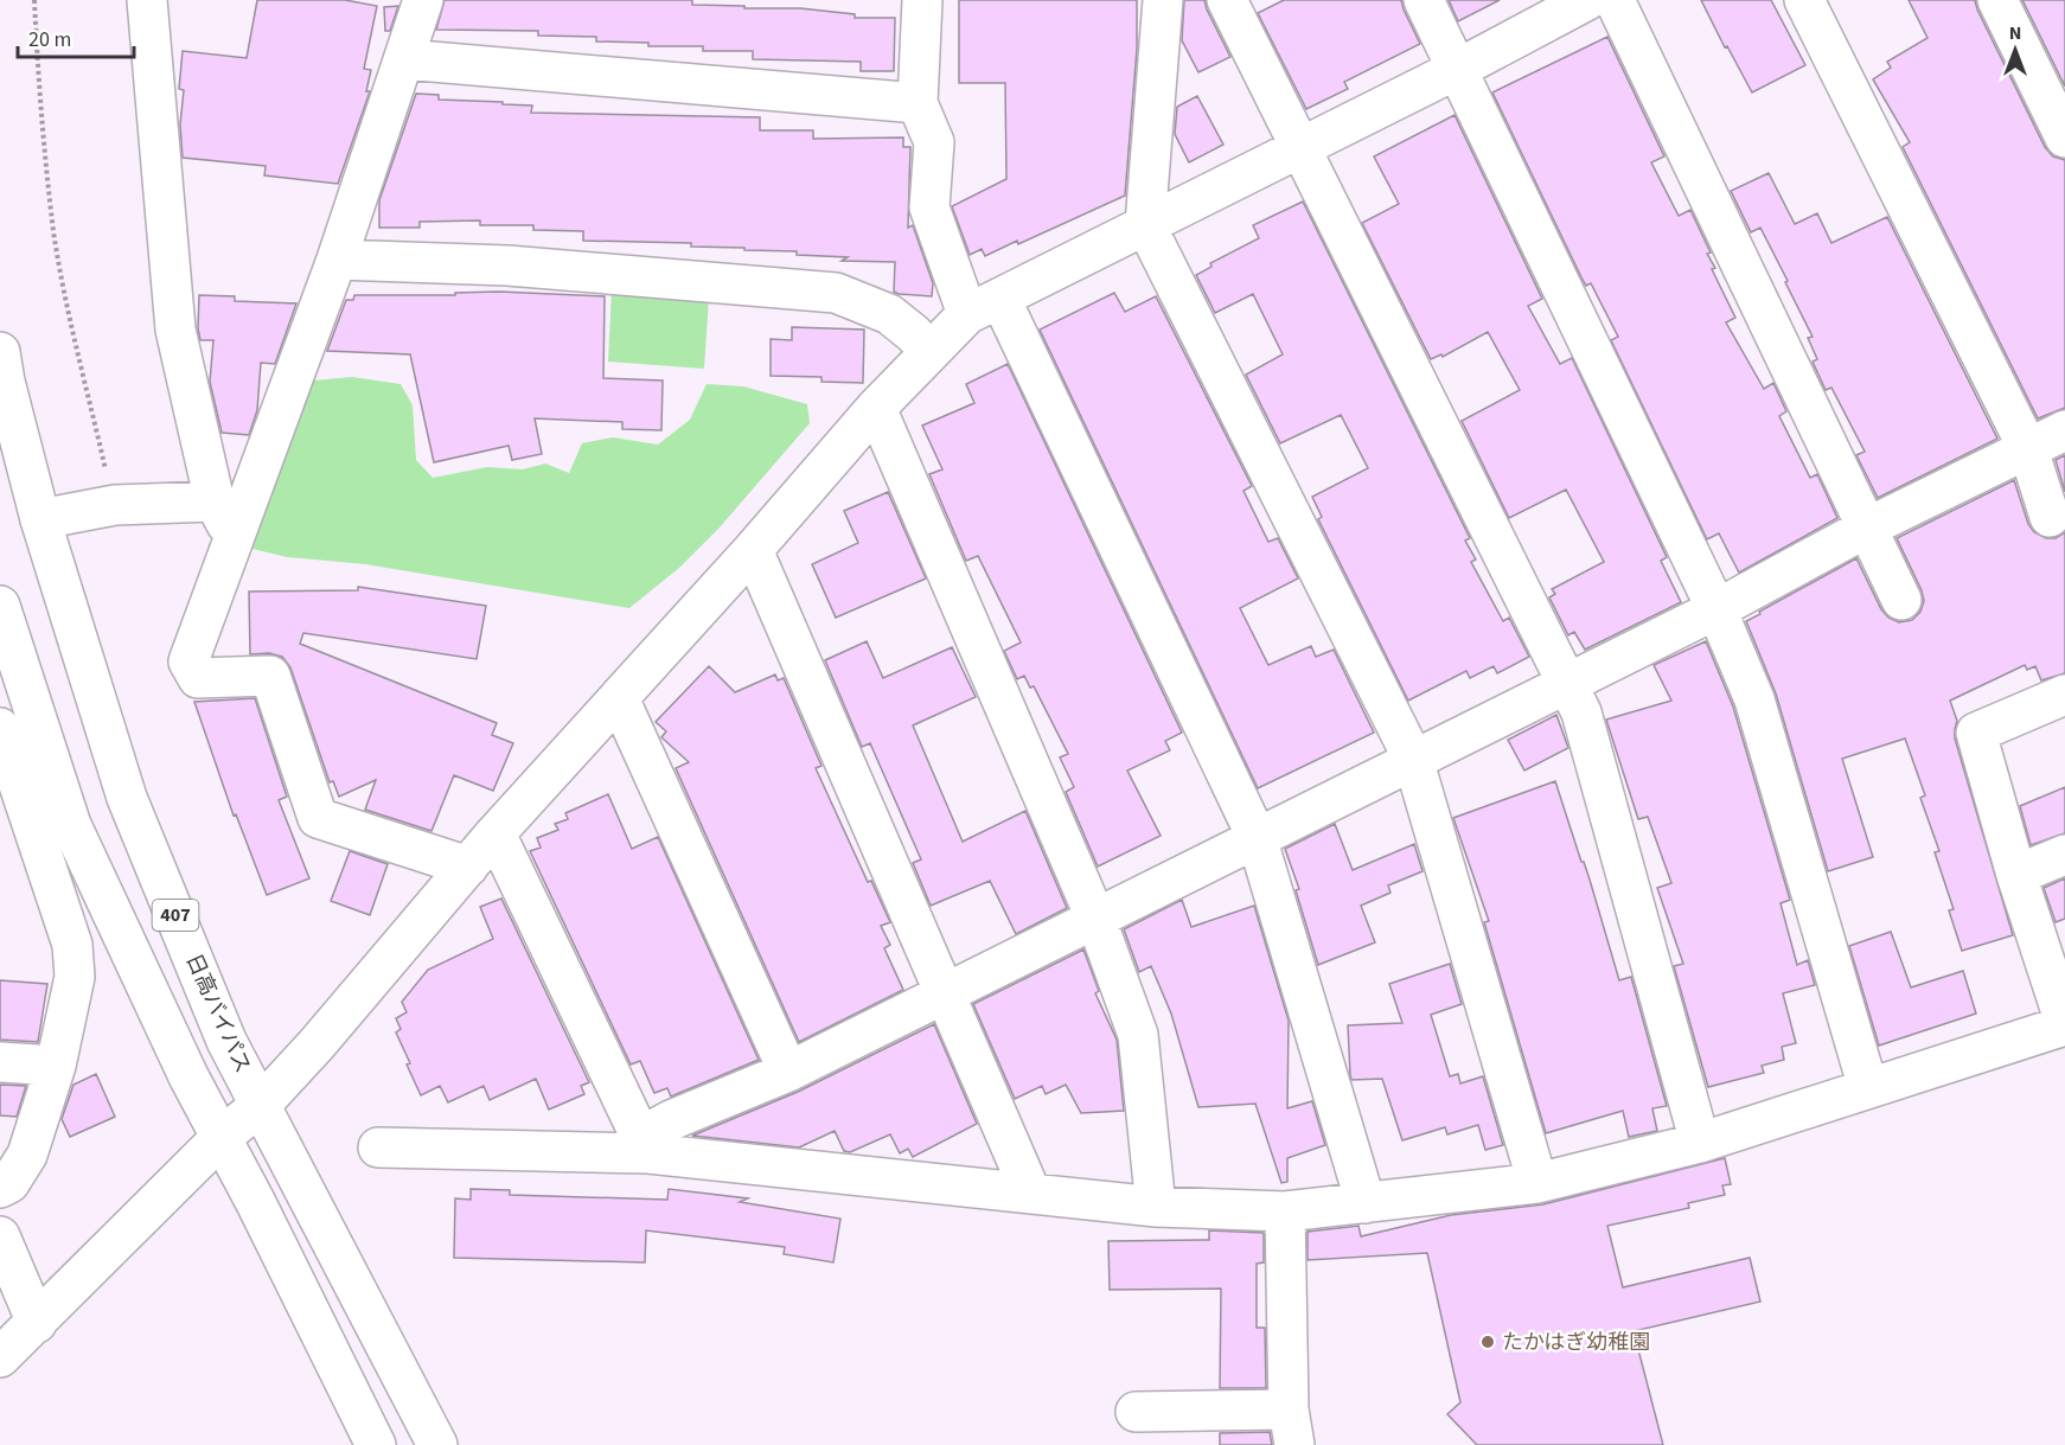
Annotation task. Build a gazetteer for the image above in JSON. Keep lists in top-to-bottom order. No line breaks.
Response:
{"streets":{"main road":["407","日高バイパス"]},"places":["たかはぎ幼稚園"],"scale_bar":"20 m","north":"top"}
